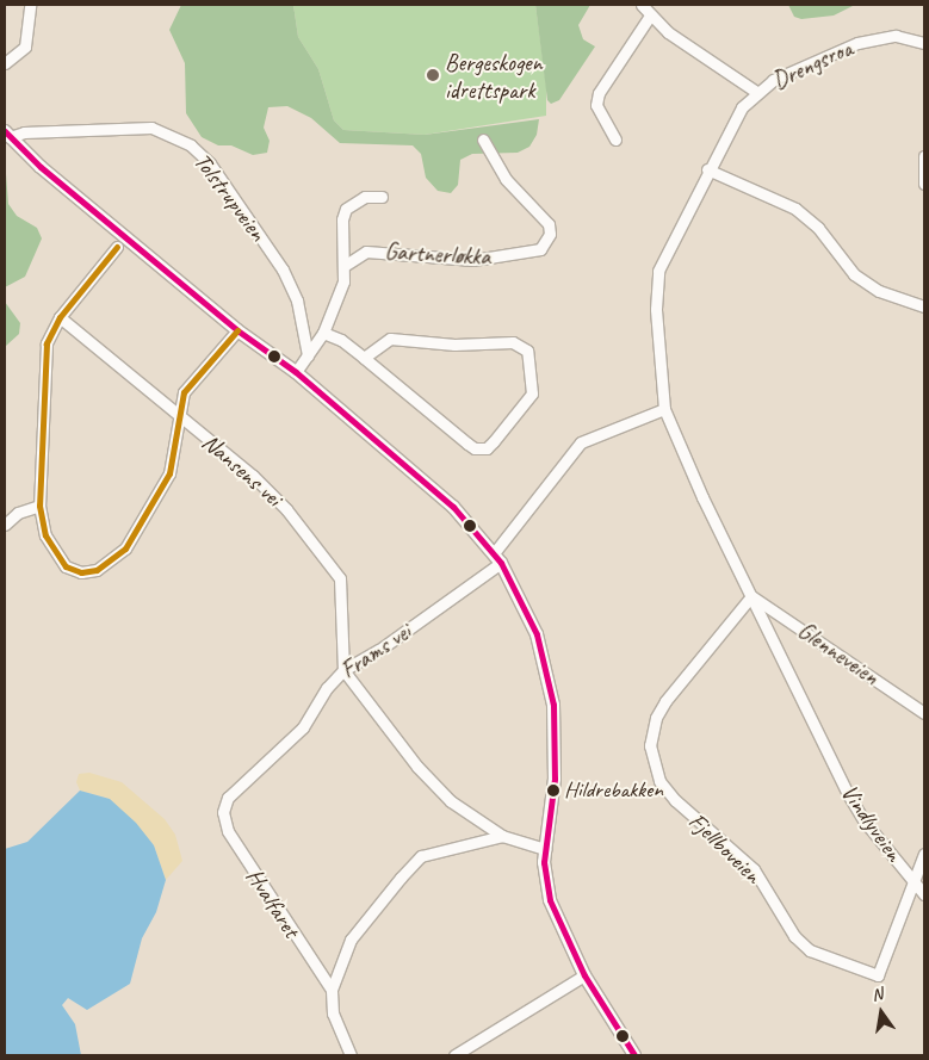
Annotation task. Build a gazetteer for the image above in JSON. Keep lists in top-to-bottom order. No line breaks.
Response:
{"streets":{"street":["Drengsroa","Tolstrupveien","Gartnerløkka","Nansens vei","Frams vei","Glenneveien","Vindlyveien","Fjellboveien","Hvalfaret"]},"crossings":[["Drengsroa","Vindlyveien"],["Nansens vei","Frams vei"],["Frams vei","Hvalfaret"],["Glenneveien","Vindlyveien"],["Glenneveien","Fjellboveien"],["Vindlyveien","Fjellboveien"]],"places":["Bergeskogen idrettspark","Hildrebakken"],"north":"top"}
